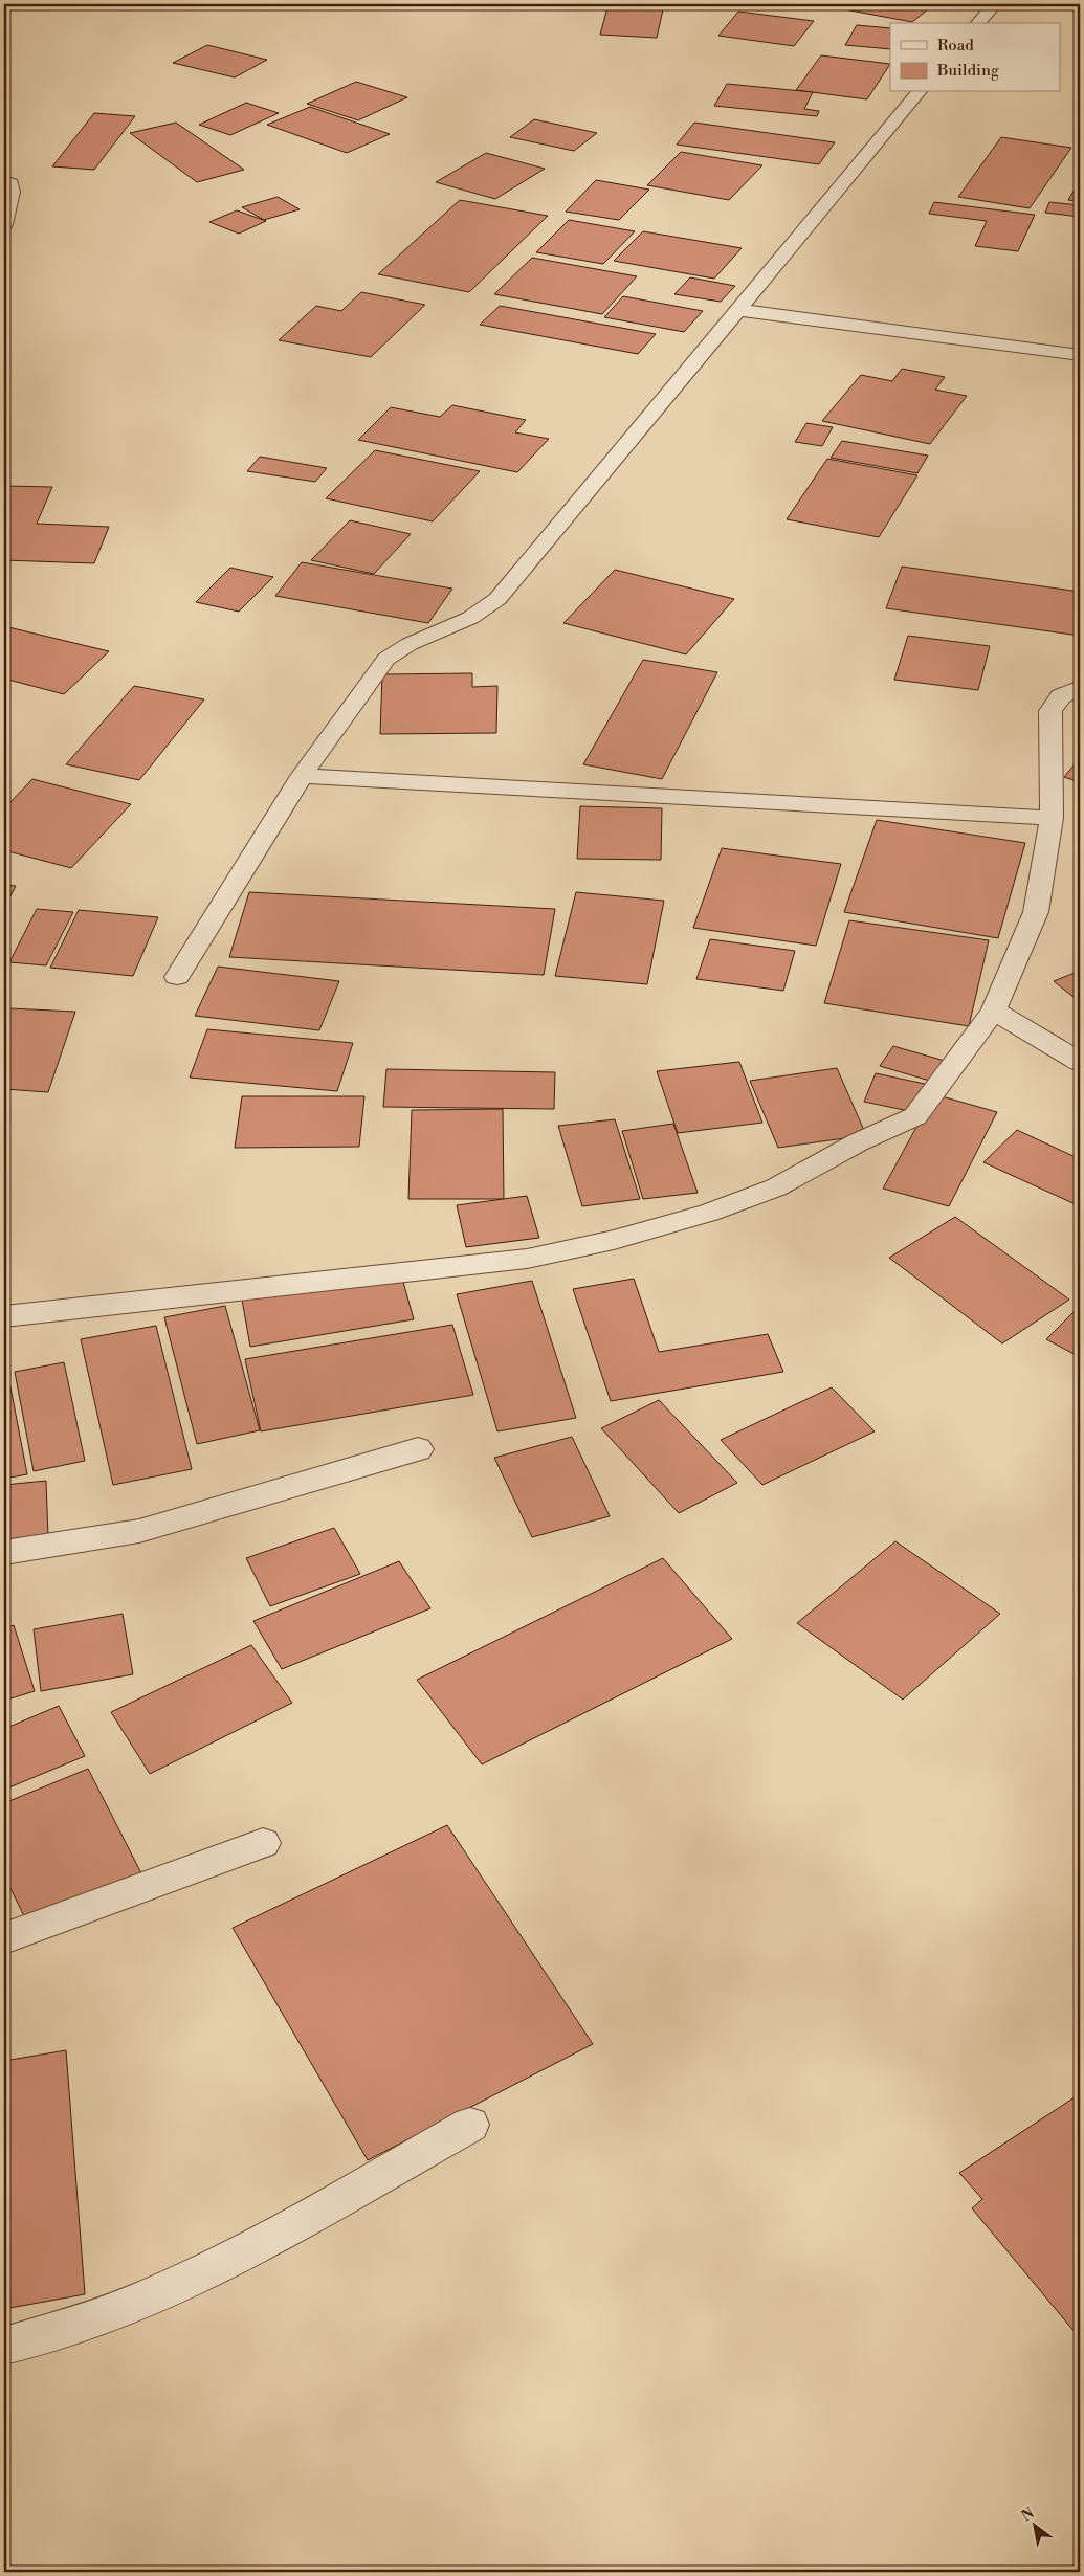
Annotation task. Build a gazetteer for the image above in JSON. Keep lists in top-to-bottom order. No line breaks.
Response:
{"legend":["Road","Building"],"north":"top left"}
